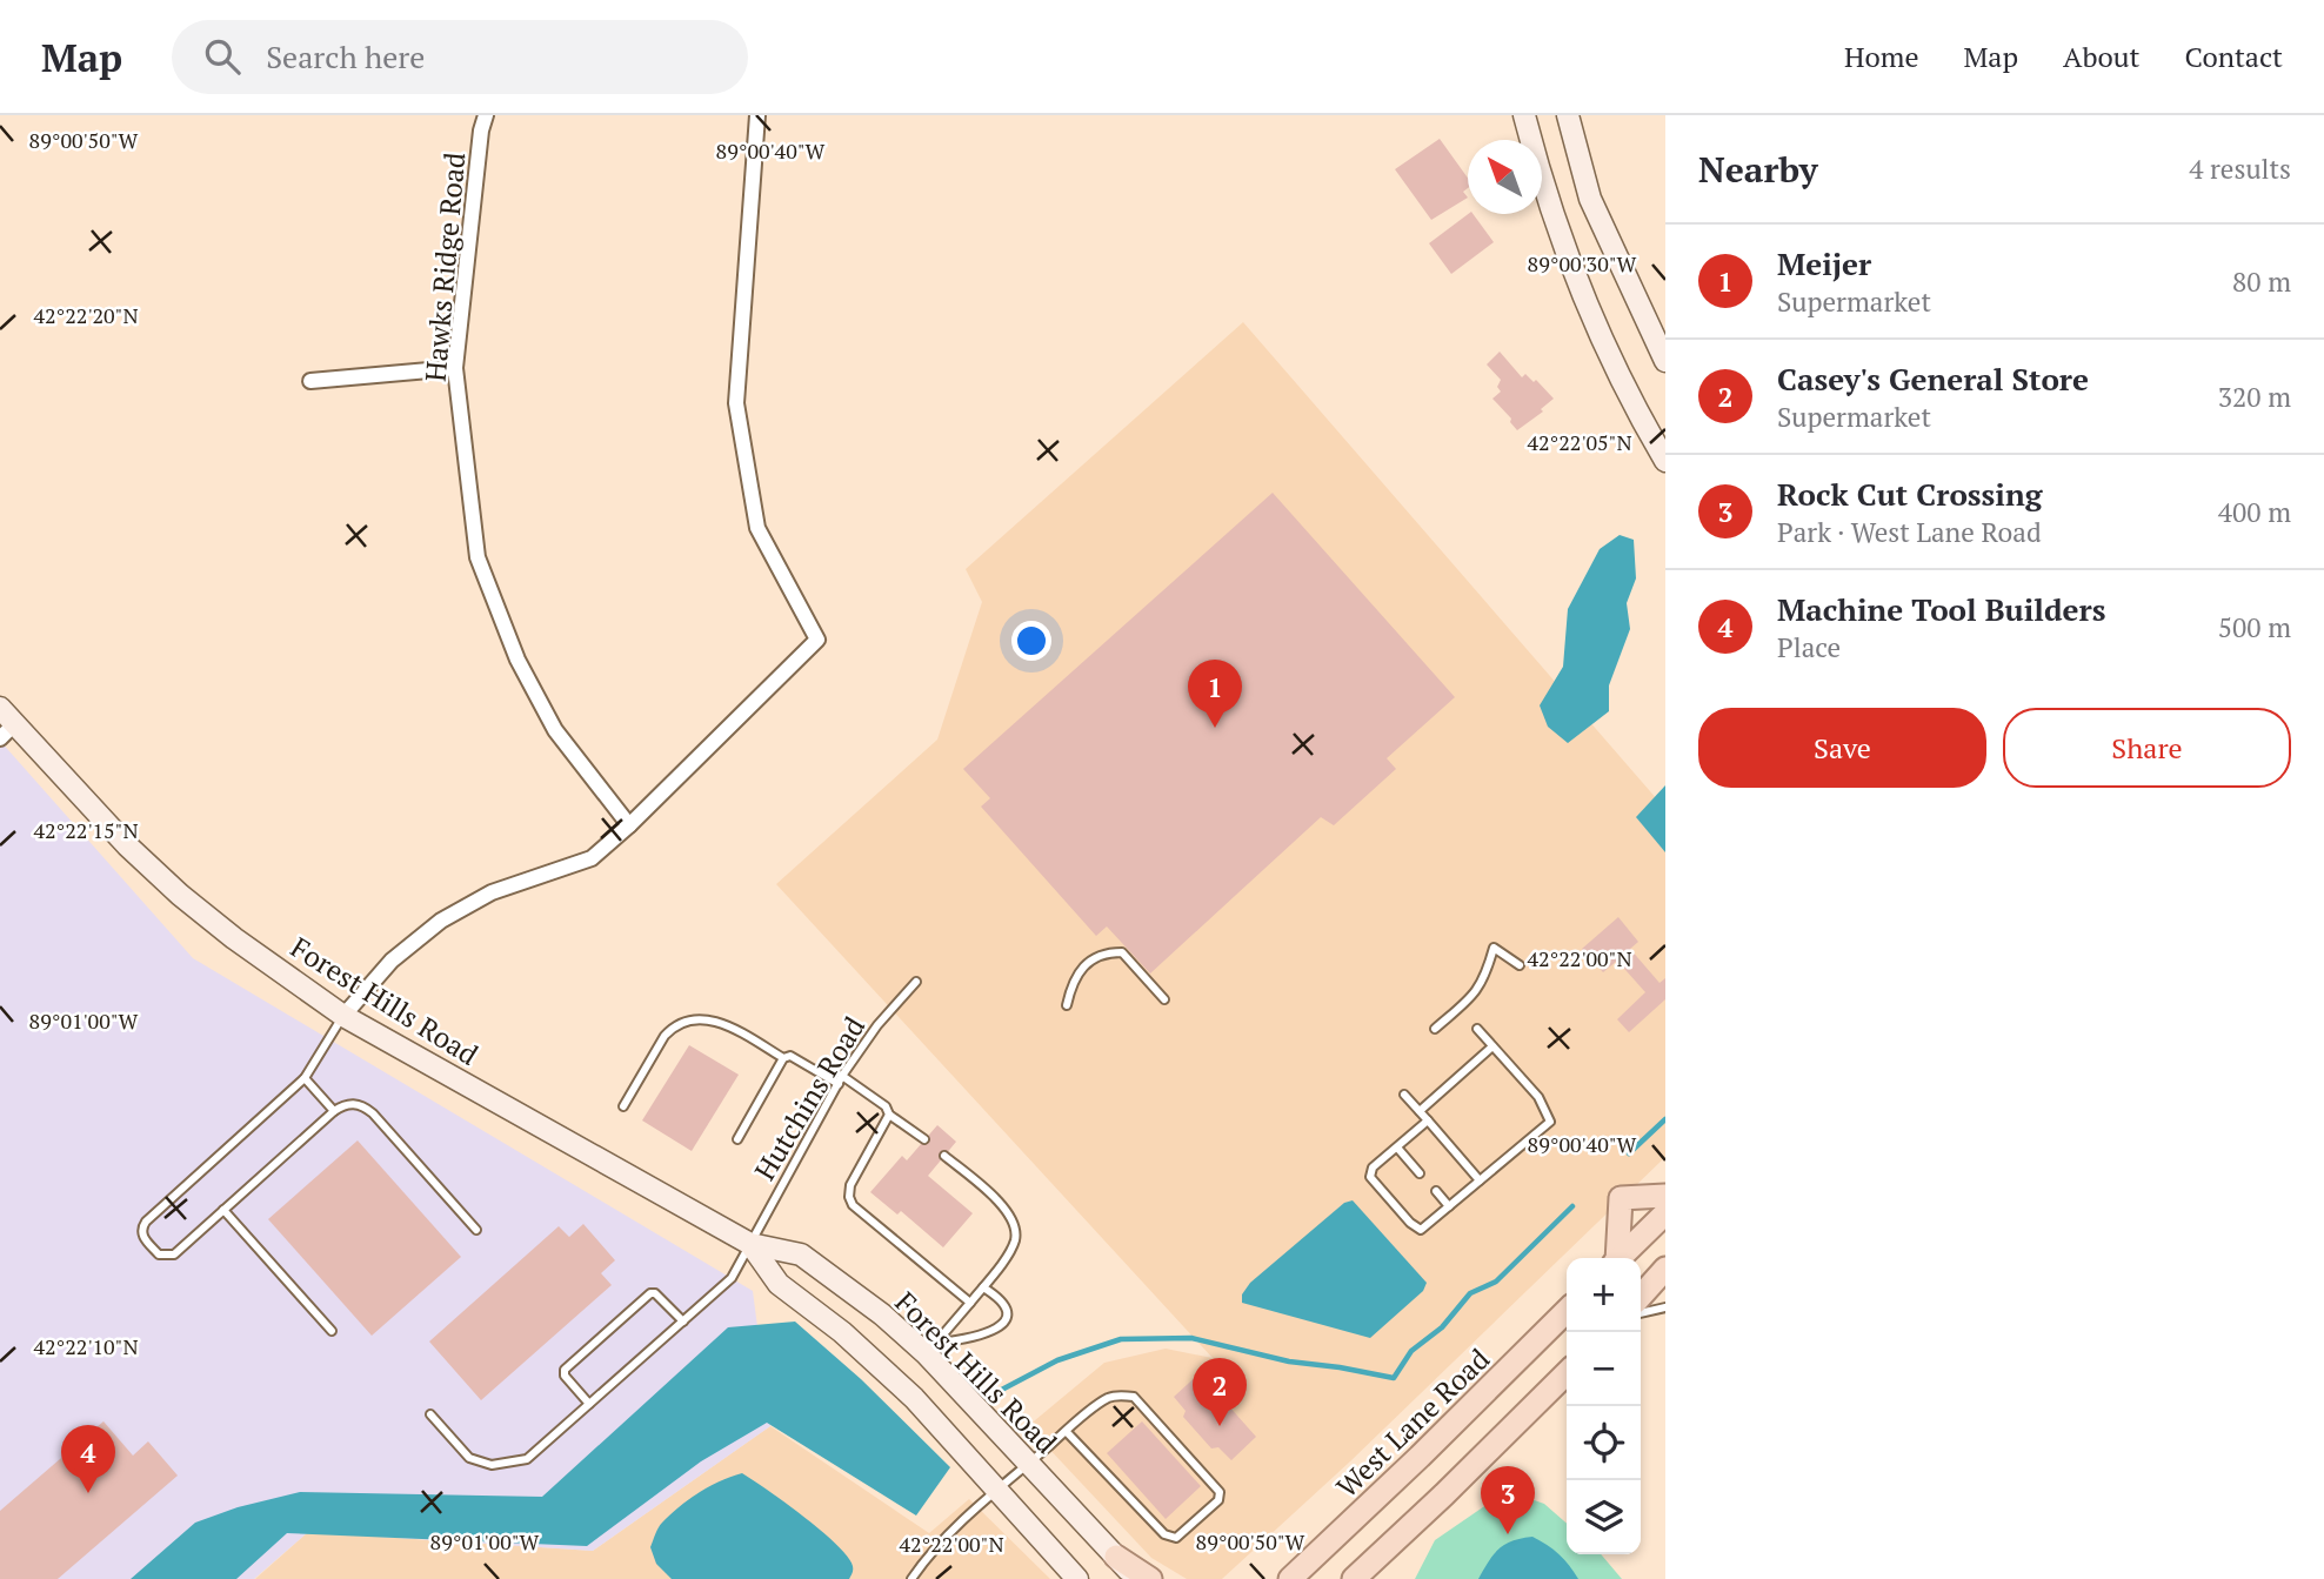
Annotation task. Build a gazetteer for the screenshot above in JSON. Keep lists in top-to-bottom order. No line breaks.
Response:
{"streets":{"main road":["West Lane Road"],"street":["Hawks Ridge Road","Forest Hills Road"],"lane":["Hutchins Road"]},"crossings":[["Forest Hills Road","Hutchins Road"]],"north":"top left","page":{"header":"Map","search":"Search here","nav":["Home","Map","About","Contact"],"heading":["Nearby","4 results"],"list":[{"mark":"1","name":"Meijer","note":"Supermarket","value":"80 m"},{"mark":"2","name":"Casey's General Store","note":"Supermarket","value":"320 m"},{"mark":"3","name":"Rock Cut Crossing","note":"Park · West Lane Road","value":"400 m"},{"mark":"4","name":"Machine Tool Builders","note":"Place","value":"500 m"}],"pins":["1","2","4","3"],"buttons":["Save","Share"],"map_buttons":["+","−"]},"coordinates":["89°00'50\"W","89°00'40\"W","89°00'30\"W","42°22'20\"N","42°22'05\"N","42°22'15\"N","42°22'00\"N","89°01'00\"W","42°22'10\"N"]}
